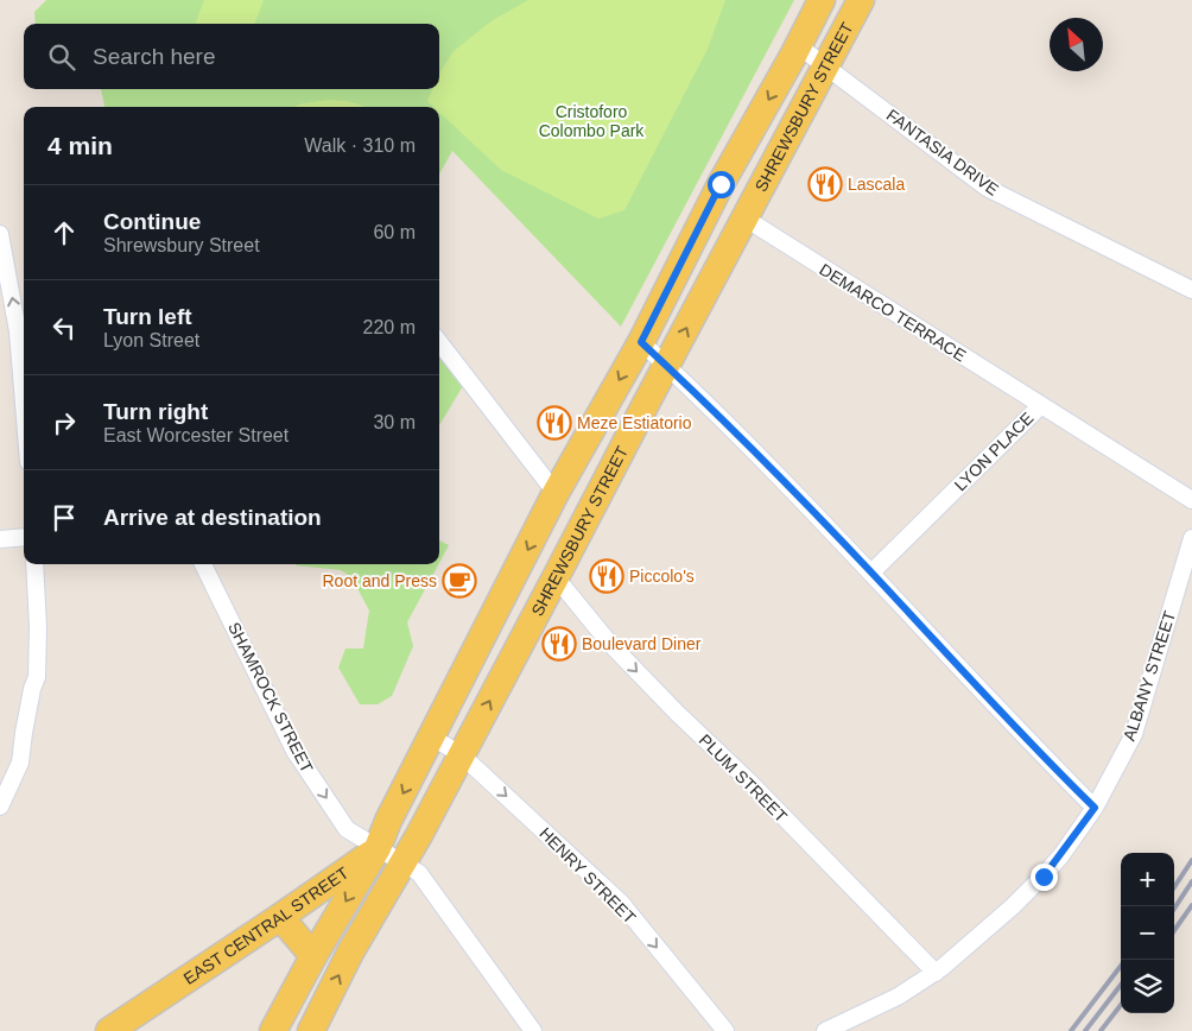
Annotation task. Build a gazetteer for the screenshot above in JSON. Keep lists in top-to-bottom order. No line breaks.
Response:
{"streets":{"main road":["SHREWSBURY STREET","EAST CENTRAL STREET"],"street":["FANTASIA DRIVE","DEMARCO TERRACE","LYON PLACE","ALBANY STREET","SHAMROCK STREET","PLUM STREET","HENRY STREET"]},"crossings":[["SHREWSBURY STREET","FANTASIA DRIVE"],["SHREWSBURY STREET","DEMARCO TERRACE"],["SHREWSBURY STREET","SHAMROCK STREET"],["SHREWSBURY STREET","PLUM STREET"],["SHREWSBURY STREET","HENRY STREET"],["SHREWSBURY STREET","EAST CENTRAL STREET"],["DEMARCO TERRACE","LYON PLACE"],["ALBANY STREET","PLUM STREET"],["SHAMROCK STREET","EAST CENTRAL STREET"]],"one_way":["SHAMROCK STREET","PLUM STREET","HENRY STREET"],"parks":["Cristoforo Colombo Park"],"places":{"restaurant":["Lascala","Meze Estiatorio","Piccolo's","Boulevard Diner"],"cafe":["Root and Press"]},"north":"top left","page":{"search":"Search here","heading":["4 min","Walk · 310 m"],"list":[["Continue","Shrewsbury Street","60 m"],["Turn left","Lyon Street","220 m"],["Turn right","East Worcester Street","30 m"],"Arrive at destination"],"map_buttons":["+","−"]}}
